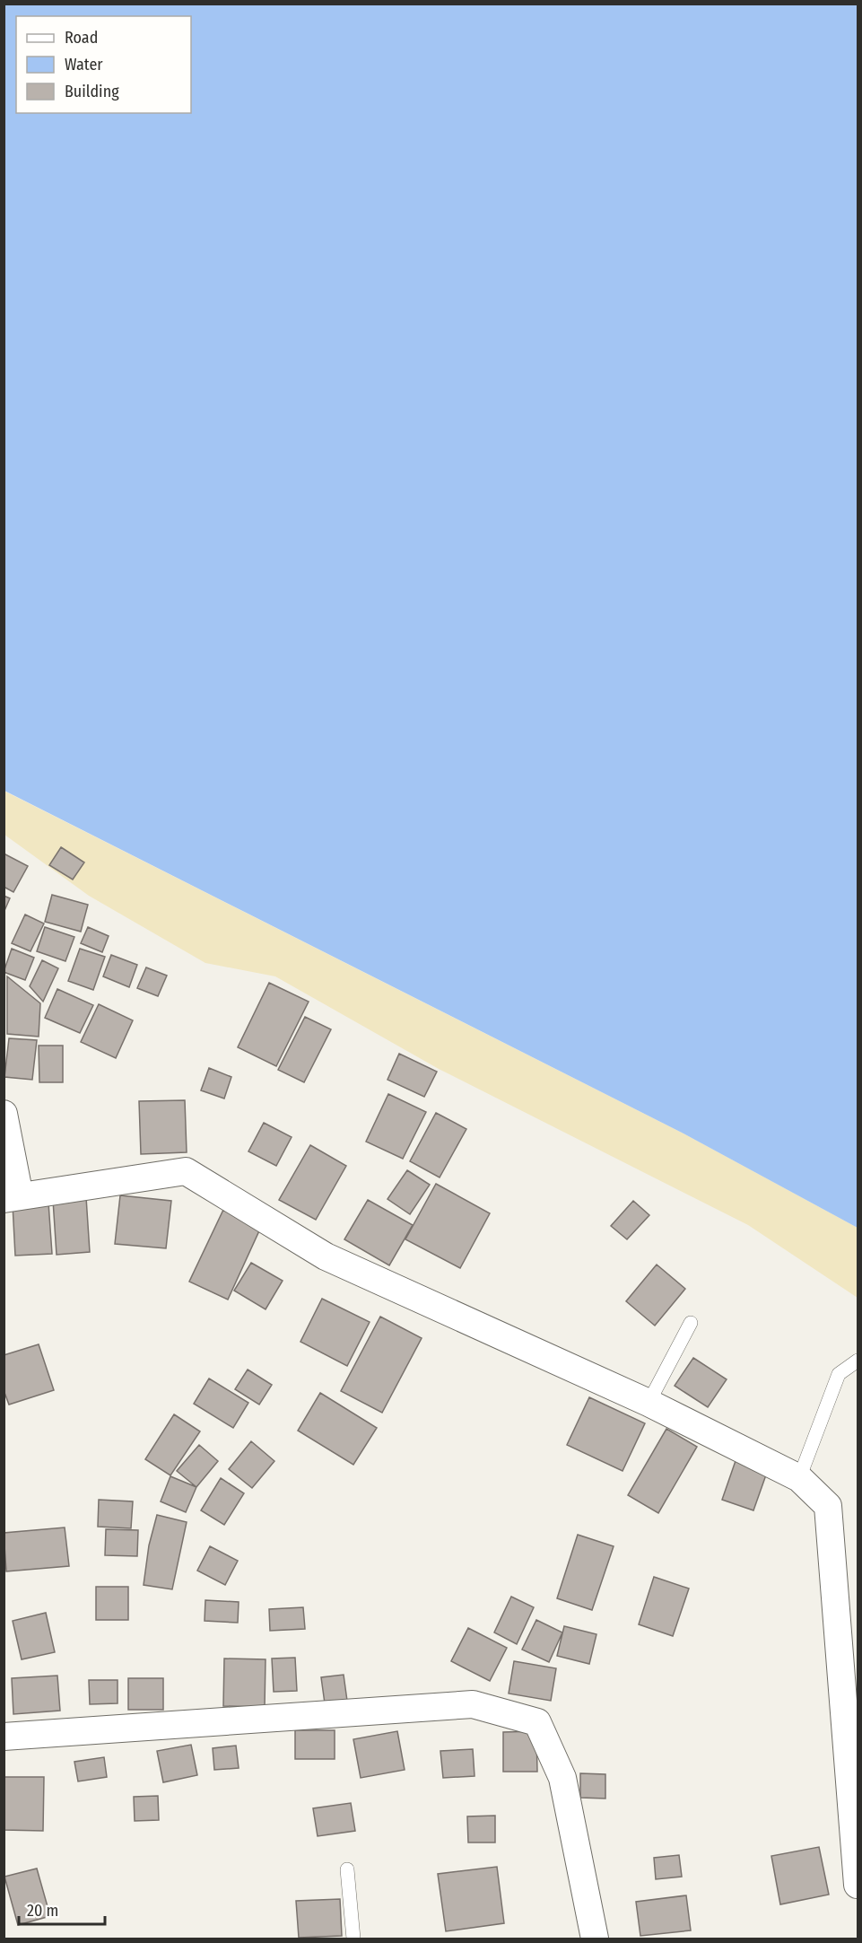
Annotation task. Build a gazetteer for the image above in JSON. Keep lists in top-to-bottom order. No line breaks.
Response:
{"legend":["Road","Water","Building"],"scale_bar":"20 m"}
